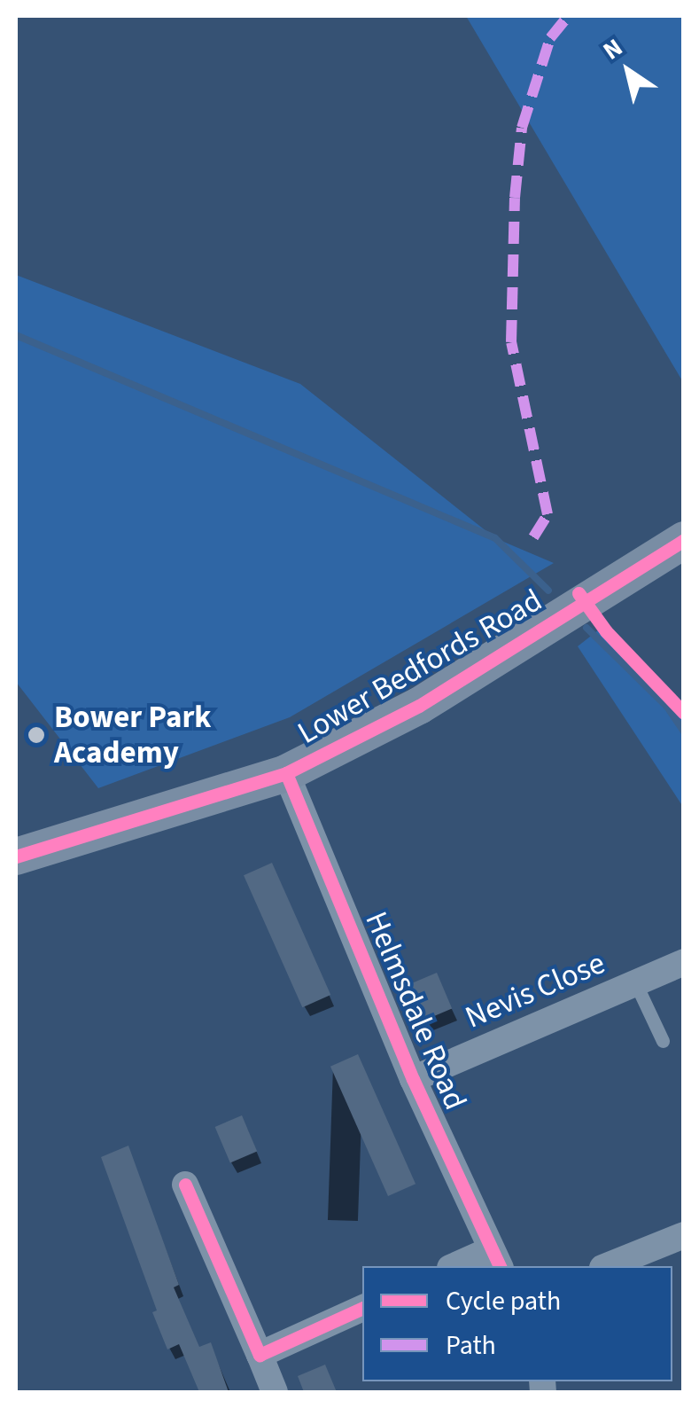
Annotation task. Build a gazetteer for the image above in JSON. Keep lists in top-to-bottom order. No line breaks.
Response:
{"streets":{"street":["Lower Bedfords Road","Nevis Close","Helmsdale Road"]},"crossings":[["Lower Bedfords Road","Helmsdale Road"],["Nevis Close","Helmsdale Road"]],"places":["Bower Park Academy"],"legend":["Cycle path","Path"],"north":"top left"}
